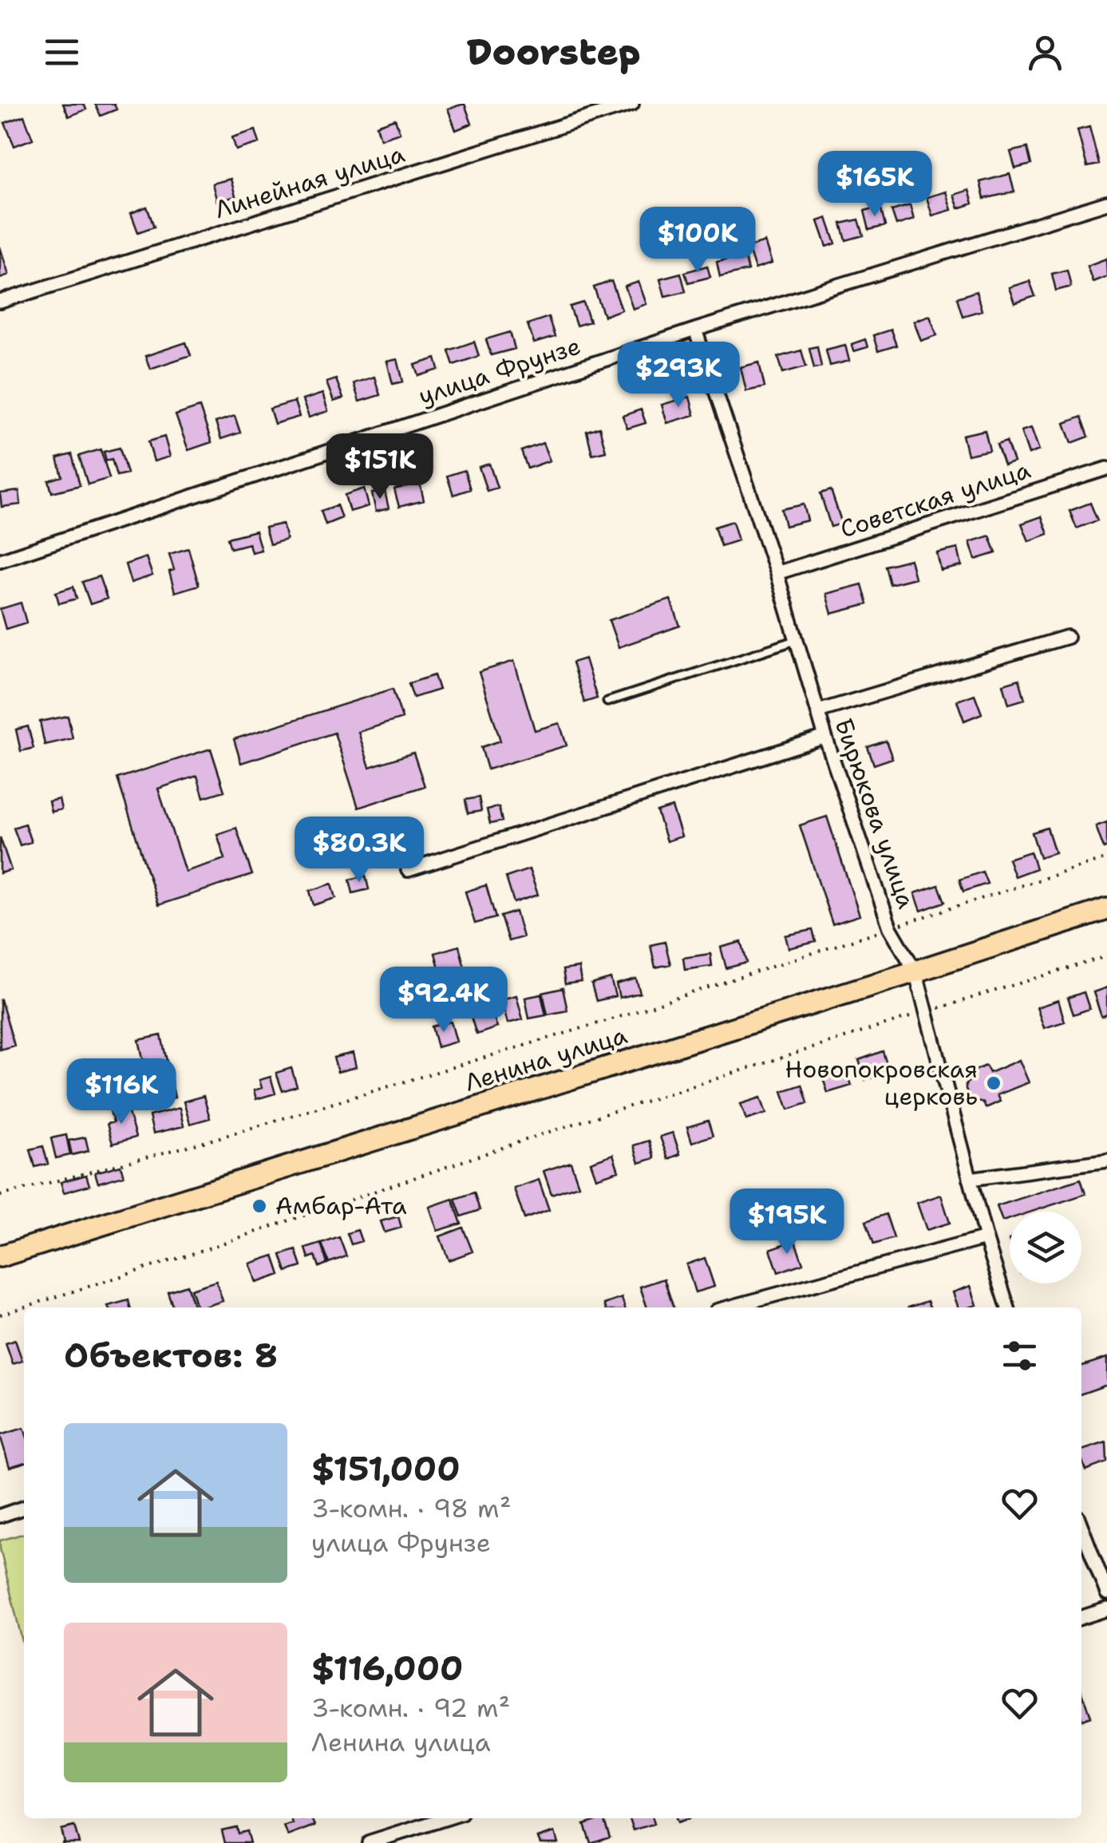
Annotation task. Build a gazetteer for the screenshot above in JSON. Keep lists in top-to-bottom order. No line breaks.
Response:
{"streets":{"main road":["Ленина улица"],"street":["Линейная улица","улица Фрунзе","Советская улица","Бирюкова улица"]},"crossings":[["улица Фрунзе","Бирюкова улица"],["Советская улица","Бирюкова улица"],["Бирюкова улица","Ленина улица"]],"places":["Новопокровская церковь","Амбар-Ата"],"page":{"header":"Doorstep","price":["$165K","$100K","$293K","$151K","$80.3K","$92.4K","$116K","$195K"],"heading":"Объектов: 8","list":[{"name":"$151,000","note":"3-комн. · 98 m² · улица Фрунзе"},{"name":"$116,000","note":"3-комн. · 92 m² · Ленина улица"}]}}
